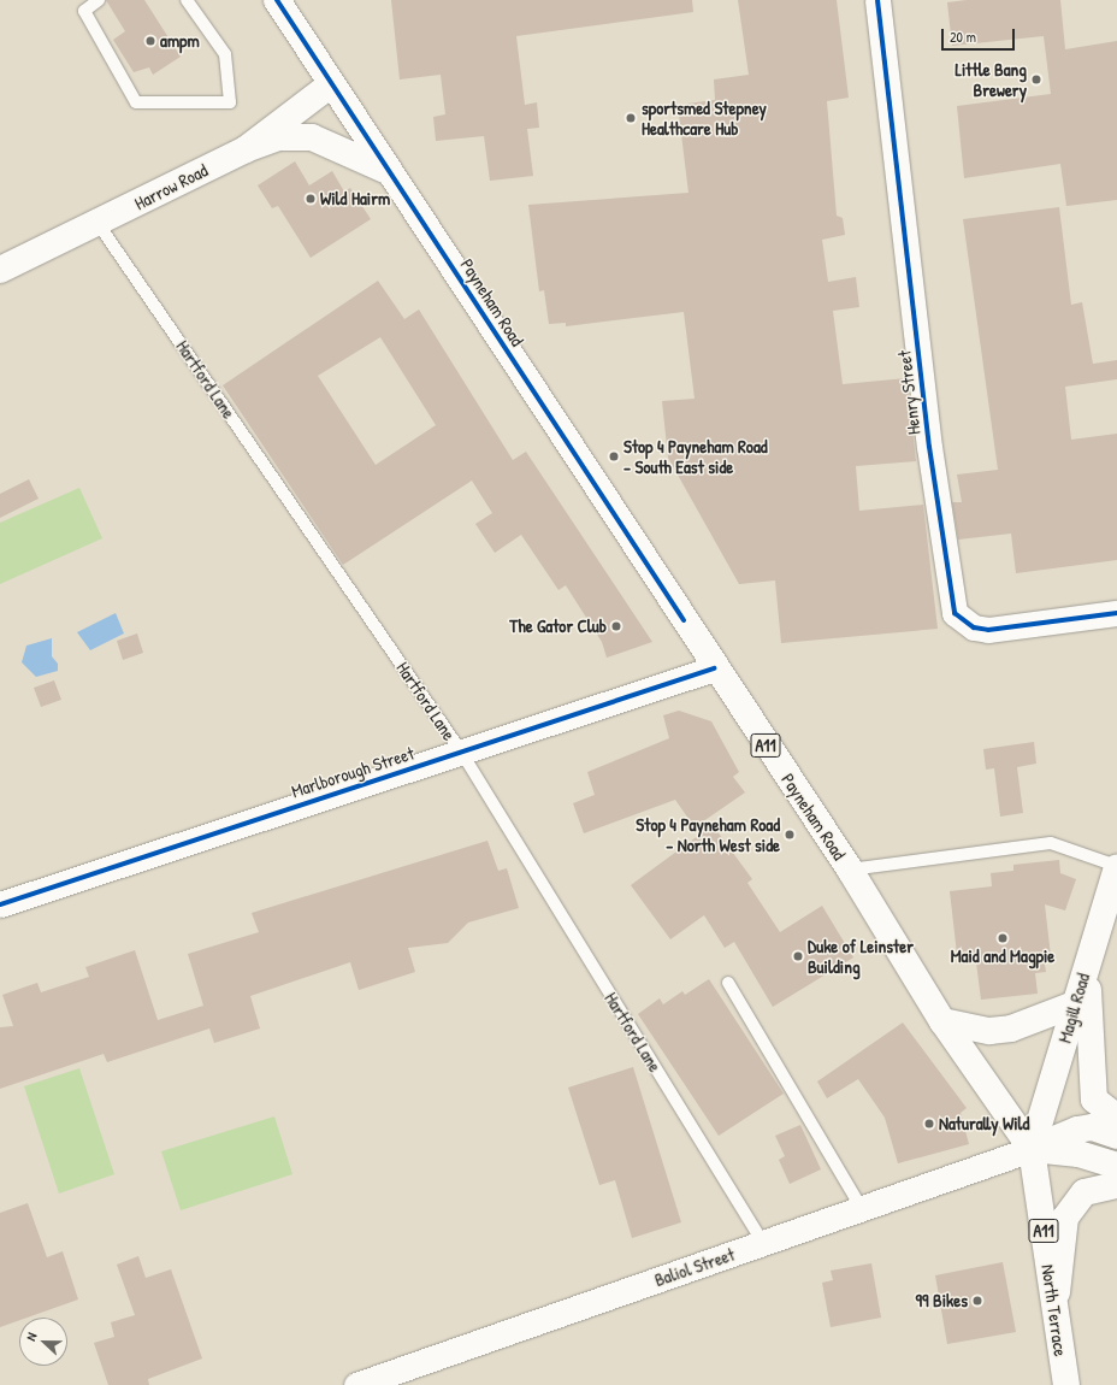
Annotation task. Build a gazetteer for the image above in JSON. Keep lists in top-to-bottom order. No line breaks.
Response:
{"streets":{"main road":["Harrow Road","Payneham Road","A11","Magill Road","North Terrace"],"street":["Henry Street","Marlborough Street","Baliol Street"],"lane":["Hartford Lane"]},"crossings":[["Harrow Road","Payneham Road"],["Harrow Road","Hartford Lane"],["Payneham Road","Marlborough Street"],["Payneham Road","Magill Road"],["Payneham Road","Baliol Street"],["Payneham Road","North Terrace"],["Hartford Lane","Marlborough Street"],["Hartford Lane","Baliol Street"],["Magill Road","Baliol Street"],["Magill Road","North Terrace"],["Baliol Street","North Terrace"]],"places":["ampm","Little Bang Brewery","sportsmed Stepney Healthcare Hub","Wild Hairm","Stop 4 Payneham Road - South East side","The Gator Club","Stop 4 Payneham Road - North West side","Maid and Magpie","Duke of Leinster Building","Naturally Wild","99 Bikes"],"scale_bar":"20 m","north":"left"}
